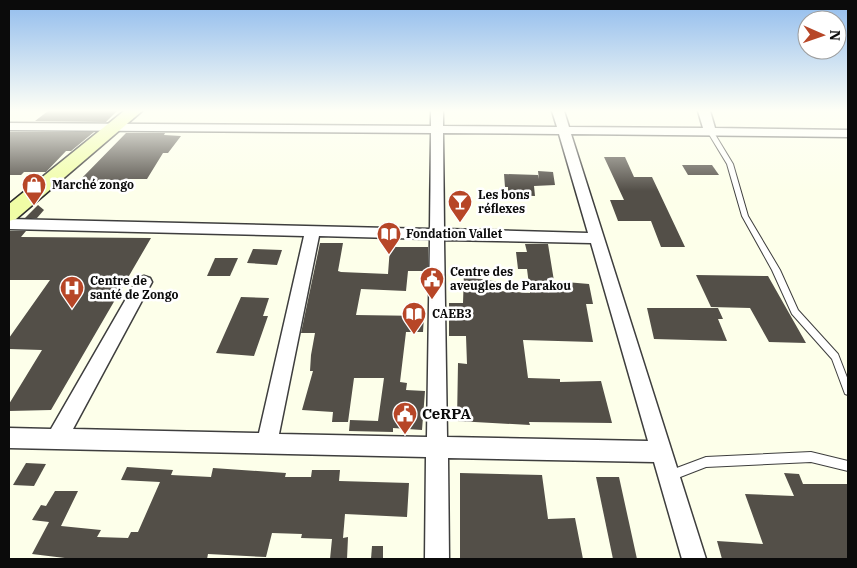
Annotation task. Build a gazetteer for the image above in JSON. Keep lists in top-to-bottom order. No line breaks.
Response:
{"places":{"shop":["Marché zongo"],"bar":["Les bons réflexes"],"library":["Fondation Vallet","CAEB3"],"public building":["Centre des aveugles de Parakou","CeRPA"],"hospital":["Centre de santé de Zongo"]},"north":"right"}
